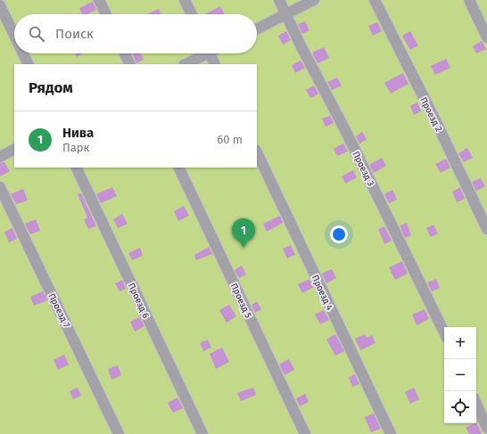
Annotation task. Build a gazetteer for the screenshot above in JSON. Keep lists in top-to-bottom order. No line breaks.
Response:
{"streets":{"street":["Проезд 2","Проезд 3","Проезд 4","Проезд 6","Проезд 5","Проезд 7"]},"page":{"search":"Поиск","heading":"Рядом","list":[{"mark":"1","name":"Нива","note":"Парк","value":"60 m"}],"pins":"1","map_buttons":["+","−"]}}
